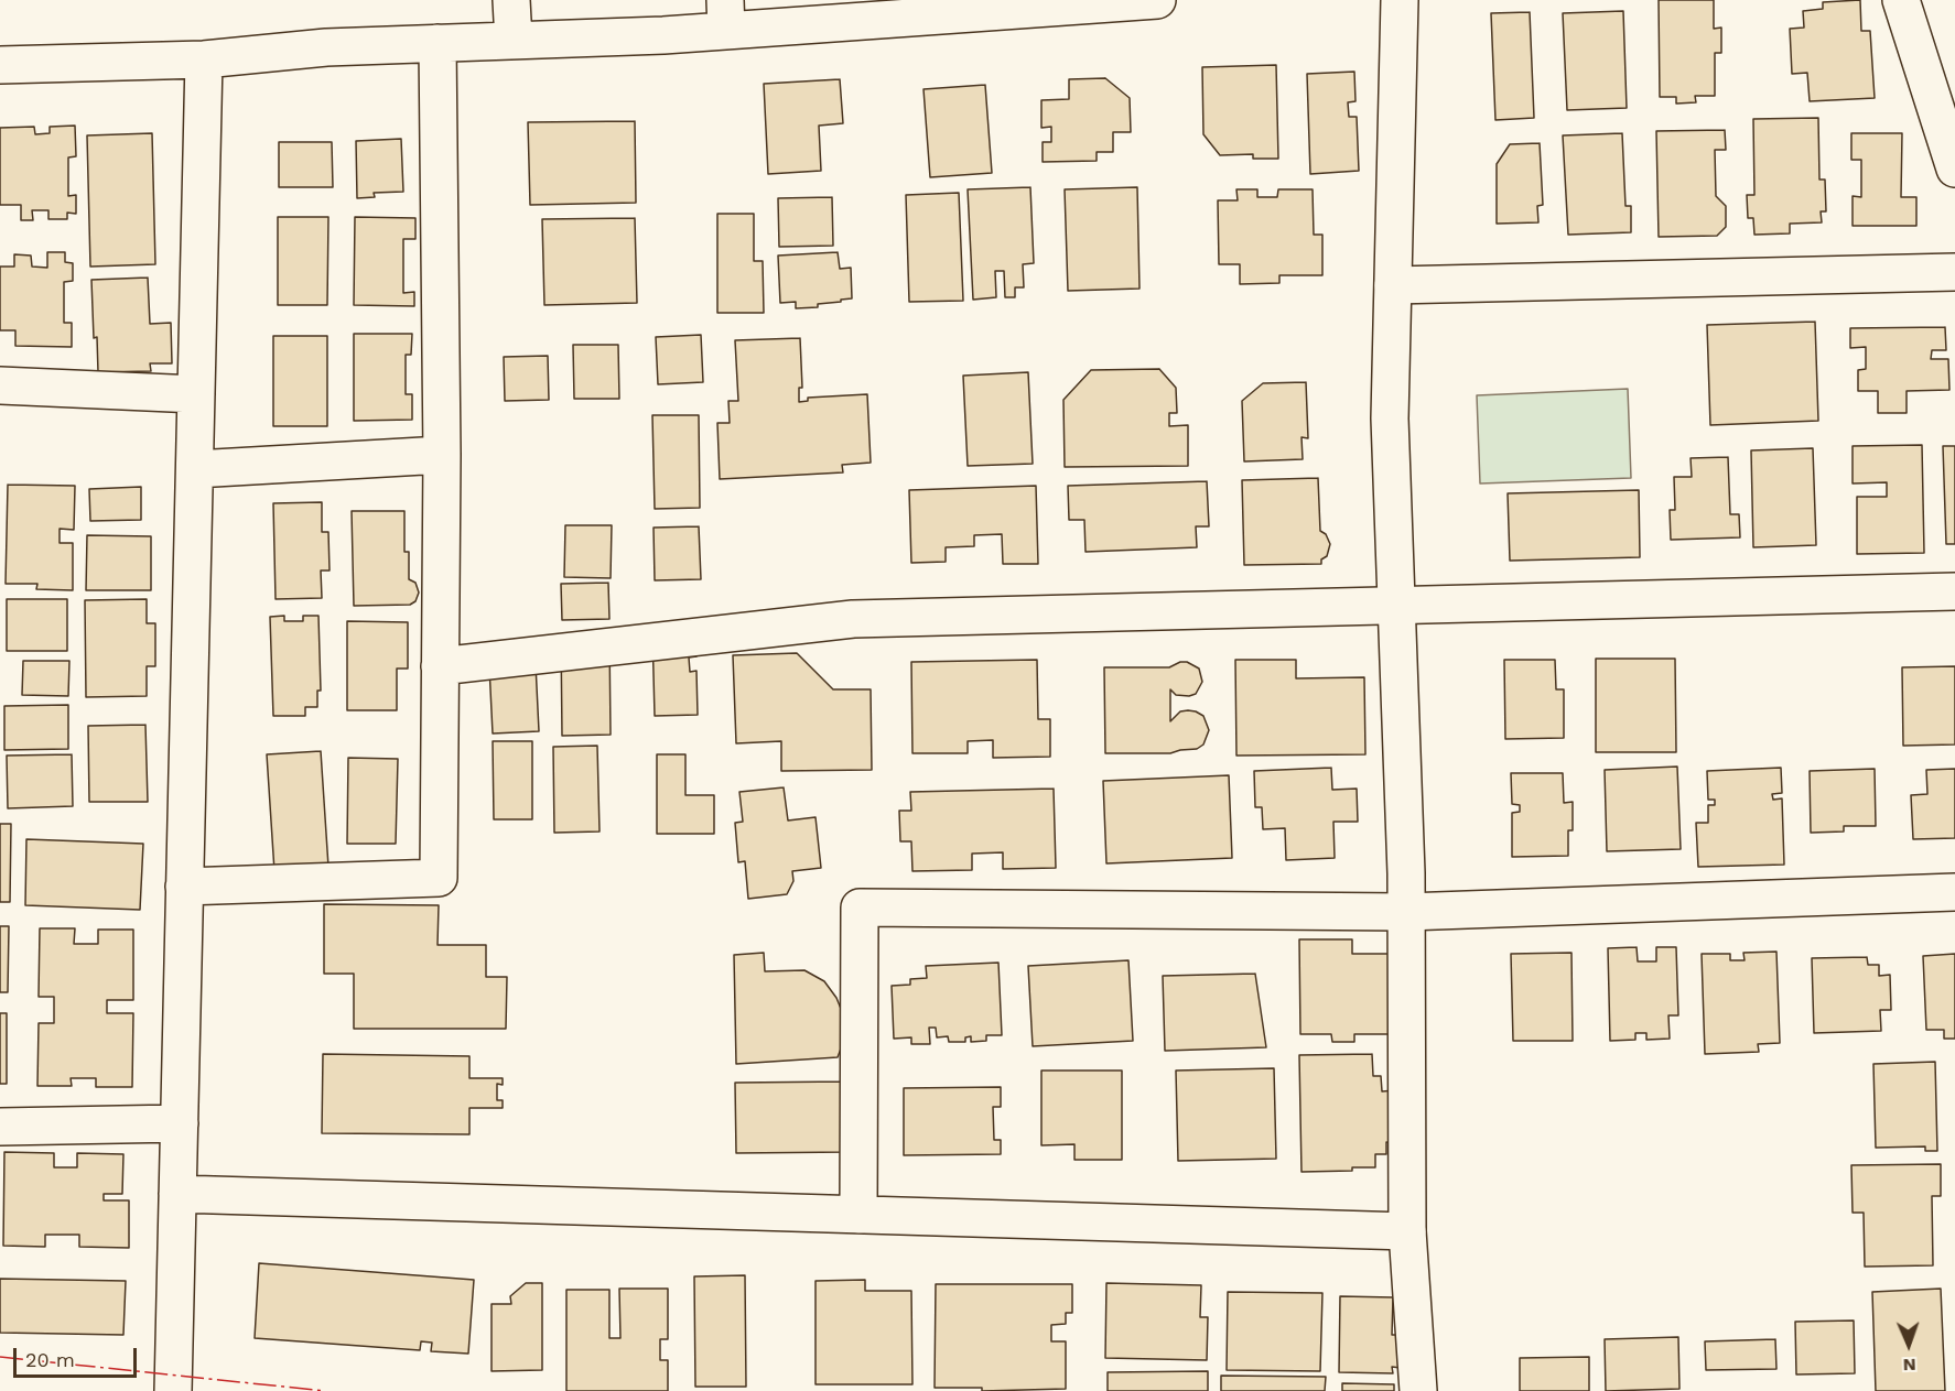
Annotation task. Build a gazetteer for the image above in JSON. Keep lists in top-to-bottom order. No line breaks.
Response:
{"scale_bar":"20 m","north":"bottom"}
